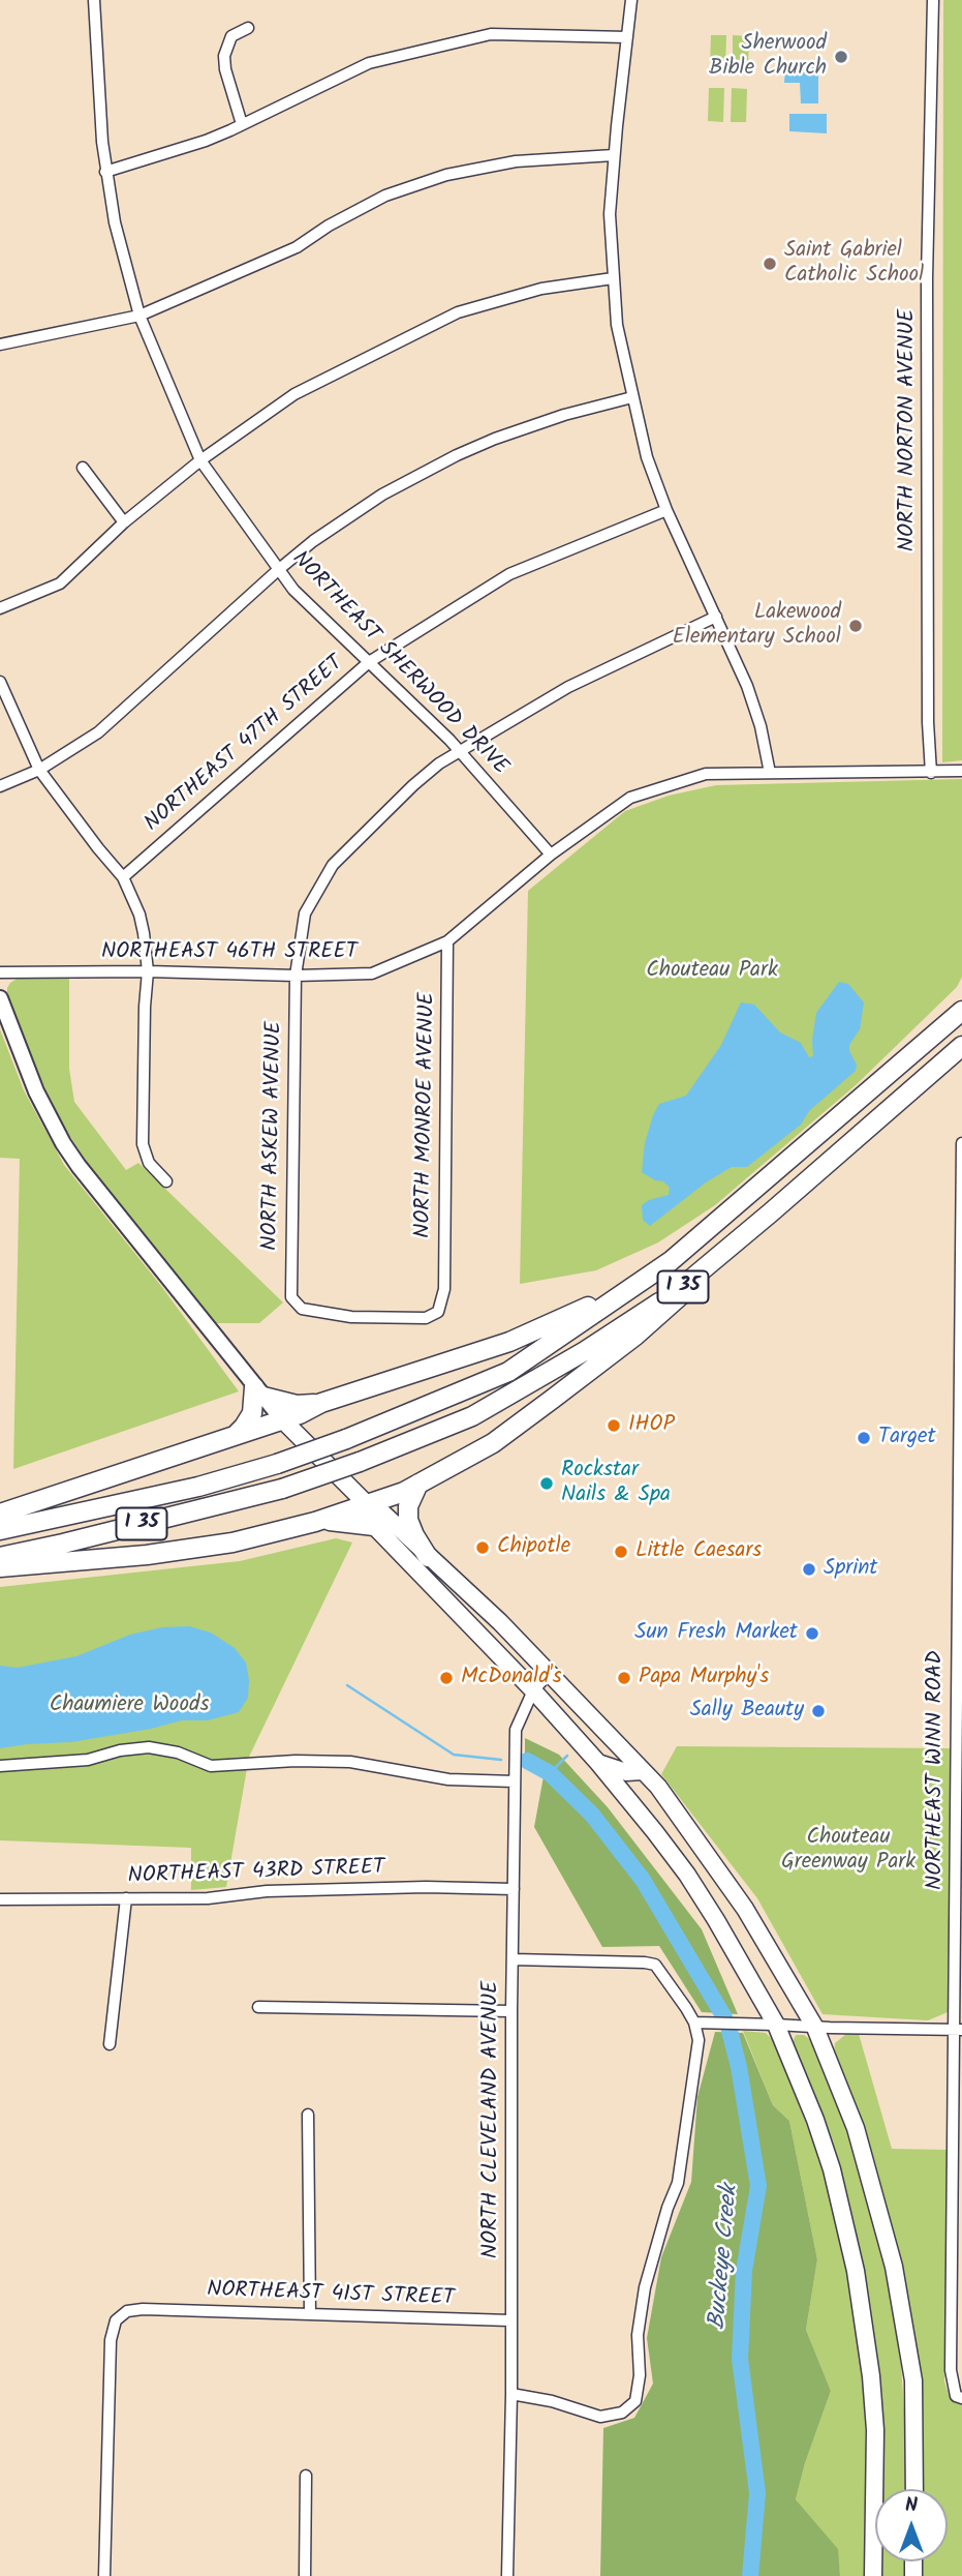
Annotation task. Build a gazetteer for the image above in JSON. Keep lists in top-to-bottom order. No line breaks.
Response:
{"streets":{"highway":["I 35"],"street":["NORTH NORTON AVENUE","NORTHEAST SHERWOOD DRIVE","NORTHEAST 47TH STREET","NORTHEAST 46TH STREET","NORTH MONROE AVENUE","NORTH ASKEW AVENUE","NORTHEAST WINN ROAD","NORTHEAST 43RD STREET","NORTH CLEVELAND AVENUE","NORTHEAST 41ST STREET"]},"crossings":[["NORTH NORTON AVENUE","NORTHEAST 46TH STREET"],["NORTHEAST SHERWOOD DRIVE","NORTHEAST 47TH STREET"],["NORTHEAST SHERWOOD DRIVE","NORTHEAST 46TH STREET"],["NORTHEAST SHERWOOD DRIVE","NORTH ASKEW AVENUE"],["NORTHEAST 46TH STREET","NORTH MONROE AVENUE"],["NORTHEAST 46TH STREET","NORTH ASKEW AVENUE"],["NORTH MONROE AVENUE","NORTH ASKEW AVENUE"],["NORTHEAST 43RD STREET","NORTH CLEVELAND AVENUE"],["NORTH CLEVELAND AVENUE","NORTHEAST 41ST STREET"]],"water":["Buckeye Creek"],"parks":["Chouteau Park","Chaumiere Woods","Chouteau Greenway Park"],"places":["Sherwood Bible Church","Saint Gabriel Catholic School","Lakewood Elementary School","IHOP","Target","Rockstar Nails & Spa","Chipotle","Little Caesars","Sprint","Sun Fresh Market","McDonald's","Papa Murphy's","Sally Beauty"],"north":"top"}
